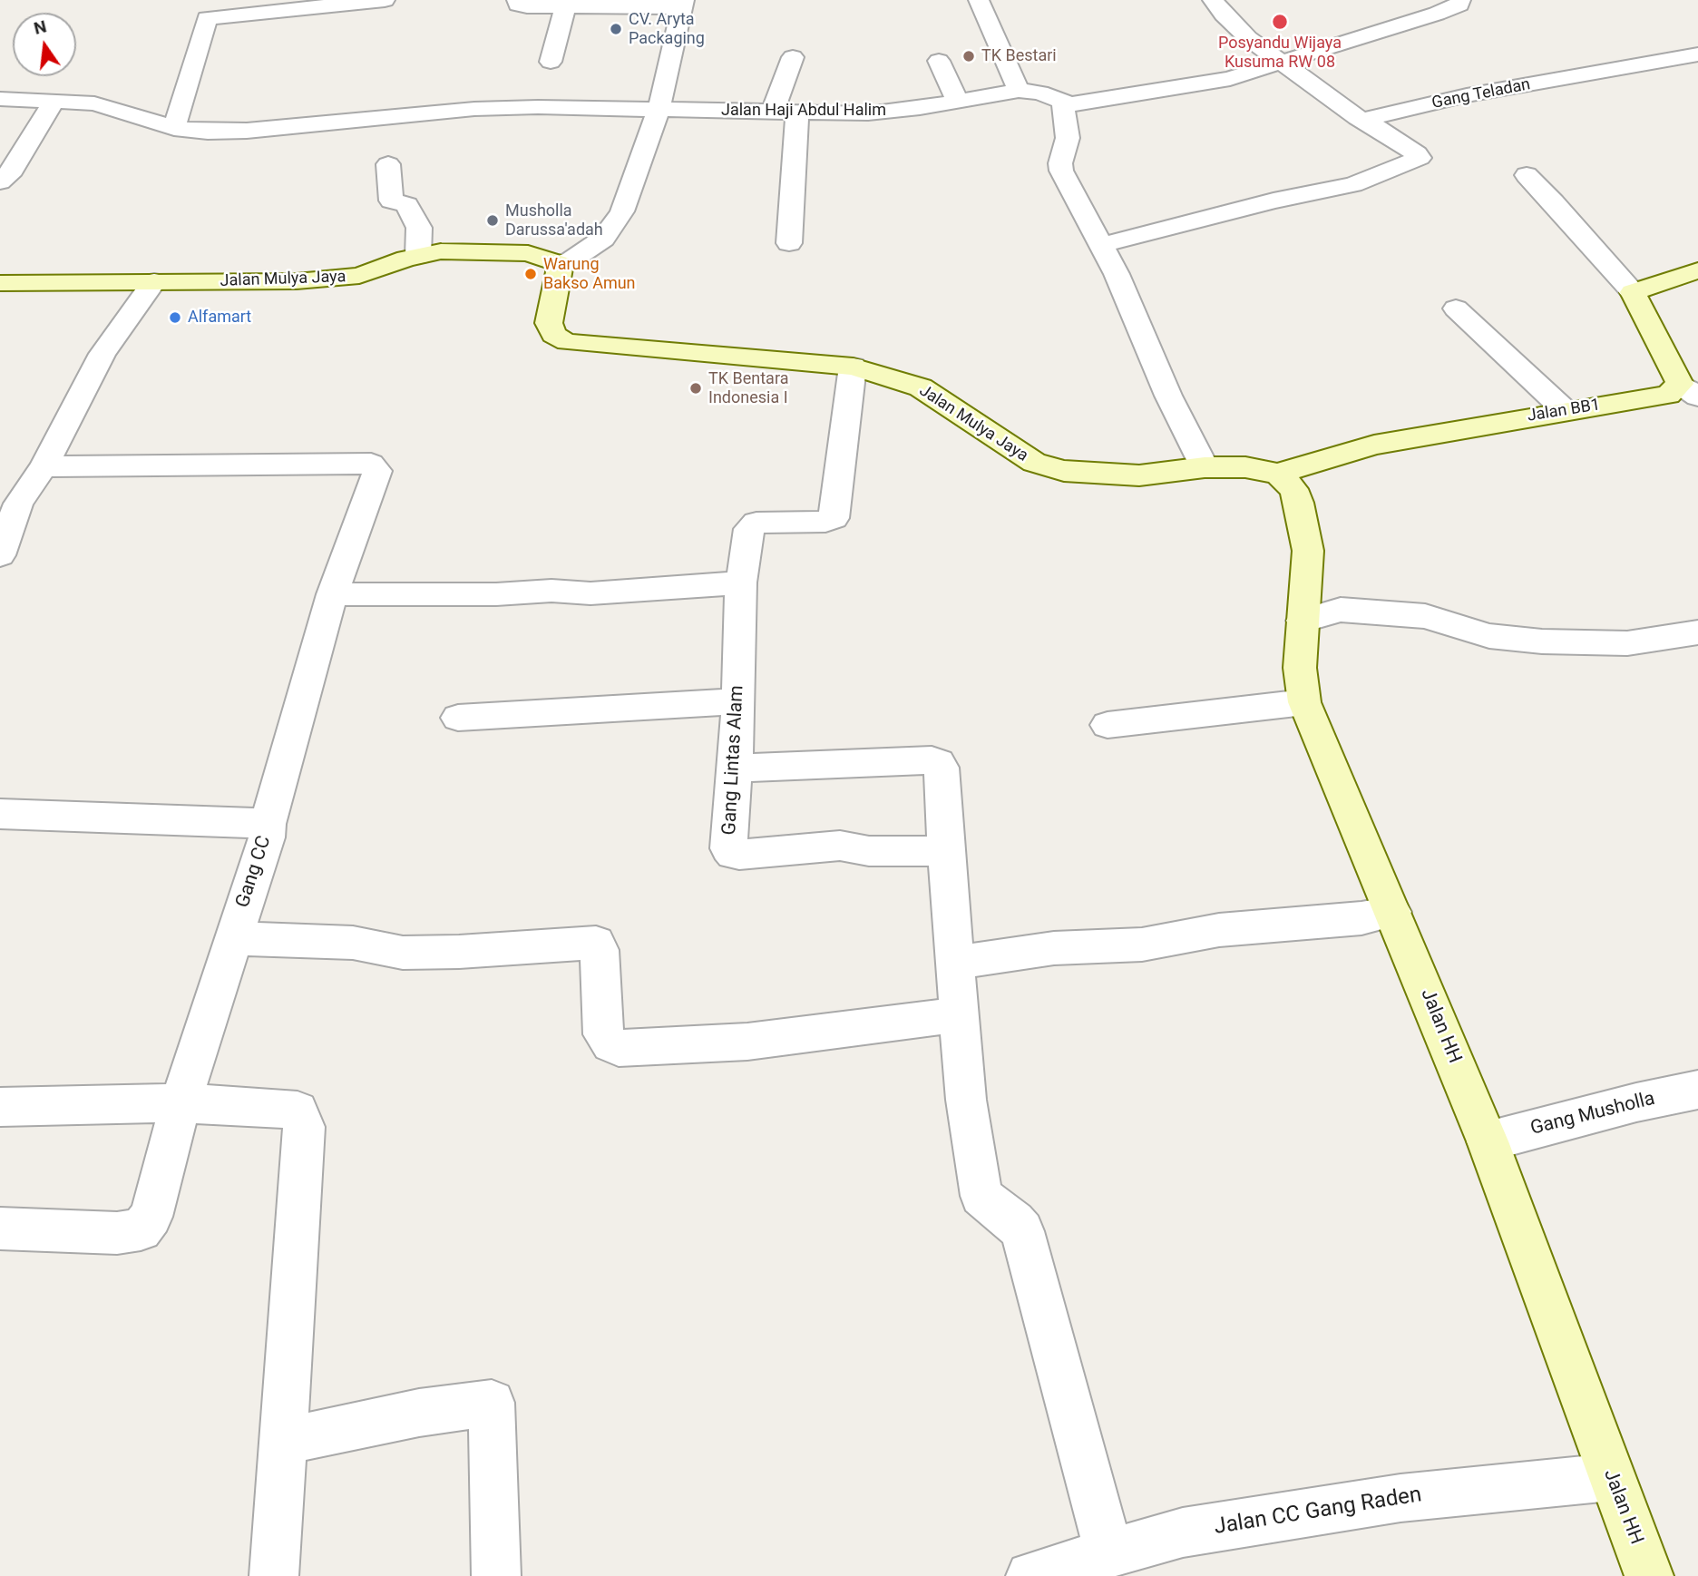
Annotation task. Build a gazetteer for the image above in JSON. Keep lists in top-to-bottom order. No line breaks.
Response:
{"streets":{"street":["Gang Teladan","Jalan Haji Abdul Halim","Jalan Mulya Jaya","Jalan BB1","Gang Lintas Alam","Gang CC","Jalan HH","Gang Musholla","Jalan CC Gang Raden"]},"crossings":[["Jalan Mulya Jaya","Jalan BB1"],["Jalan Mulya Jaya","Gang Lintas Alam"],["Jalan Mulya Jaya","Jalan HH"],["Jalan BB1","Jalan HH"],["Jalan HH","Gang Musholla"],["Jalan HH","Jalan CC Gang Raden"]],"places":["Posyandu Wijaya Kusuma RW 08","CV. Aryta Packaging","TK Bestari","Musholla Darussa'adah","Warung Bakso Amun","Alfamart","TK Bentara Indonesia I"],"north":"top"}
